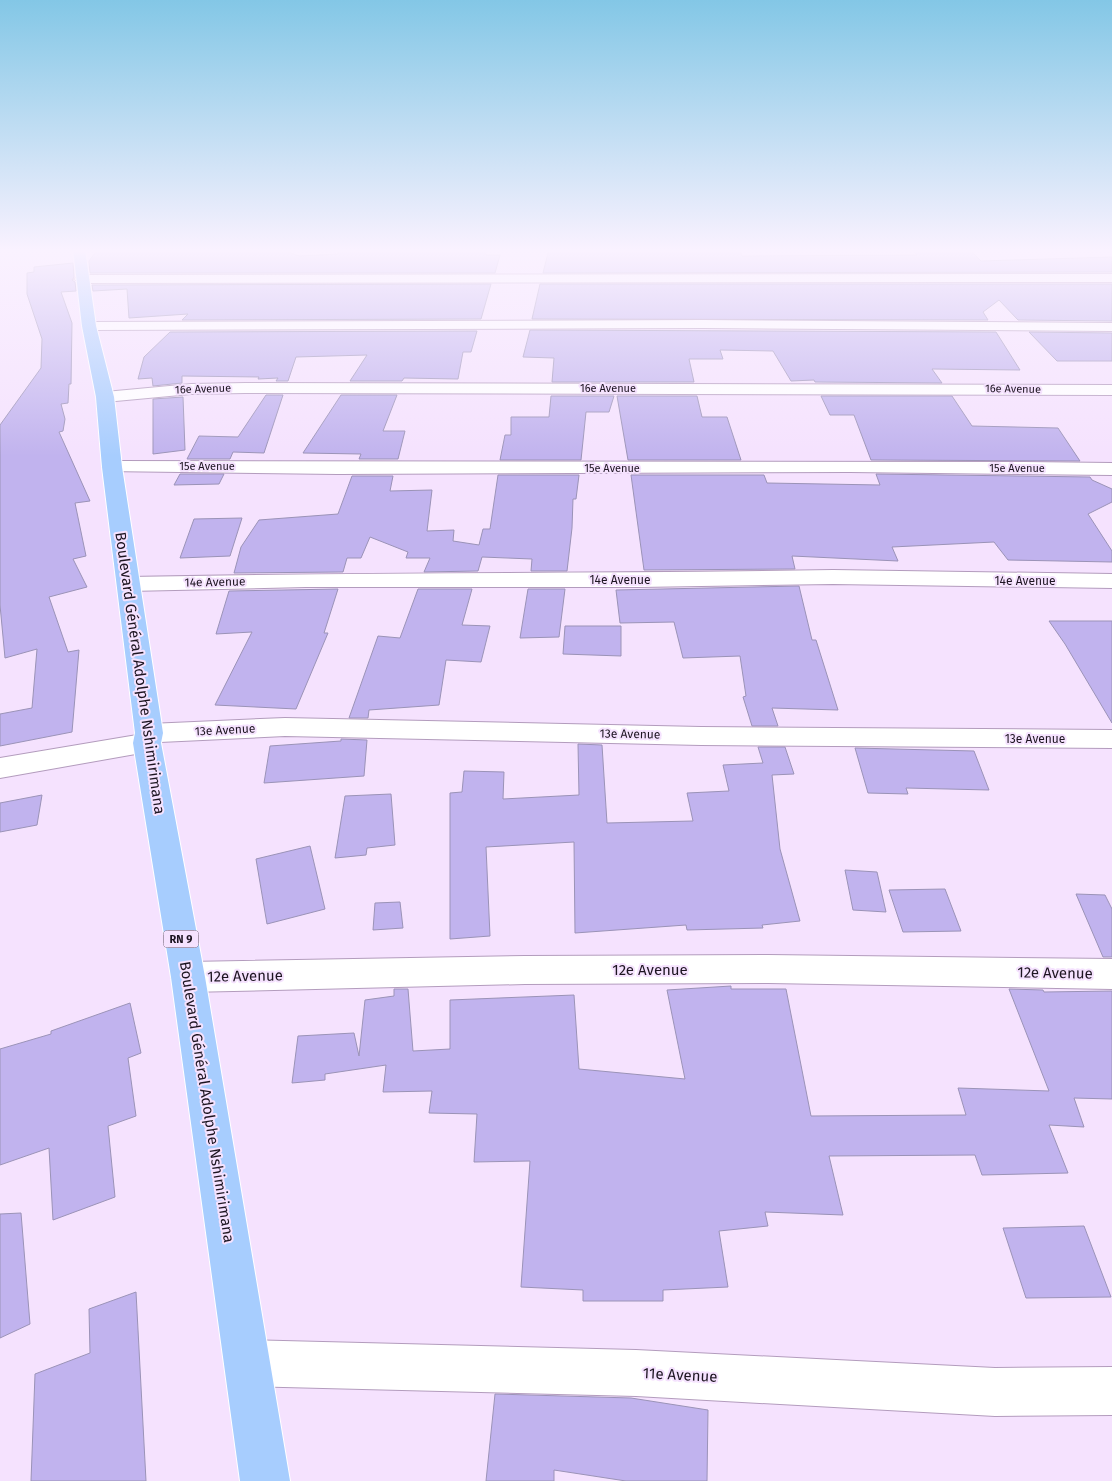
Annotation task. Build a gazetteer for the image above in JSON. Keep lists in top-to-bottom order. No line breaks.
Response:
{"streets":{"main road":["Boulevard Général Adolphe Nshimirimana","RN 9"],"street":["16e Avenue","15e Avenue","14e Avenue","13e Avenue","12e Avenue","11e Avenue"]},"crossings":[["16e Avenue","Boulevard Général Adolphe Nshimirimana"],["16e Avenue","RN 9"],["15e Avenue","Boulevard Général Adolphe Nshimirimana"],["14e Avenue","Boulevard Général Adolphe Nshimirimana"],["Boulevard Général Adolphe Nshimirimana","13e Avenue"],["Boulevard Général Adolphe Nshimirimana","RN 9"],["Boulevard Général Adolphe Nshimirimana","12e Avenue"],["Boulevard Général Adolphe Nshimirimana","11e Avenue"]]}
